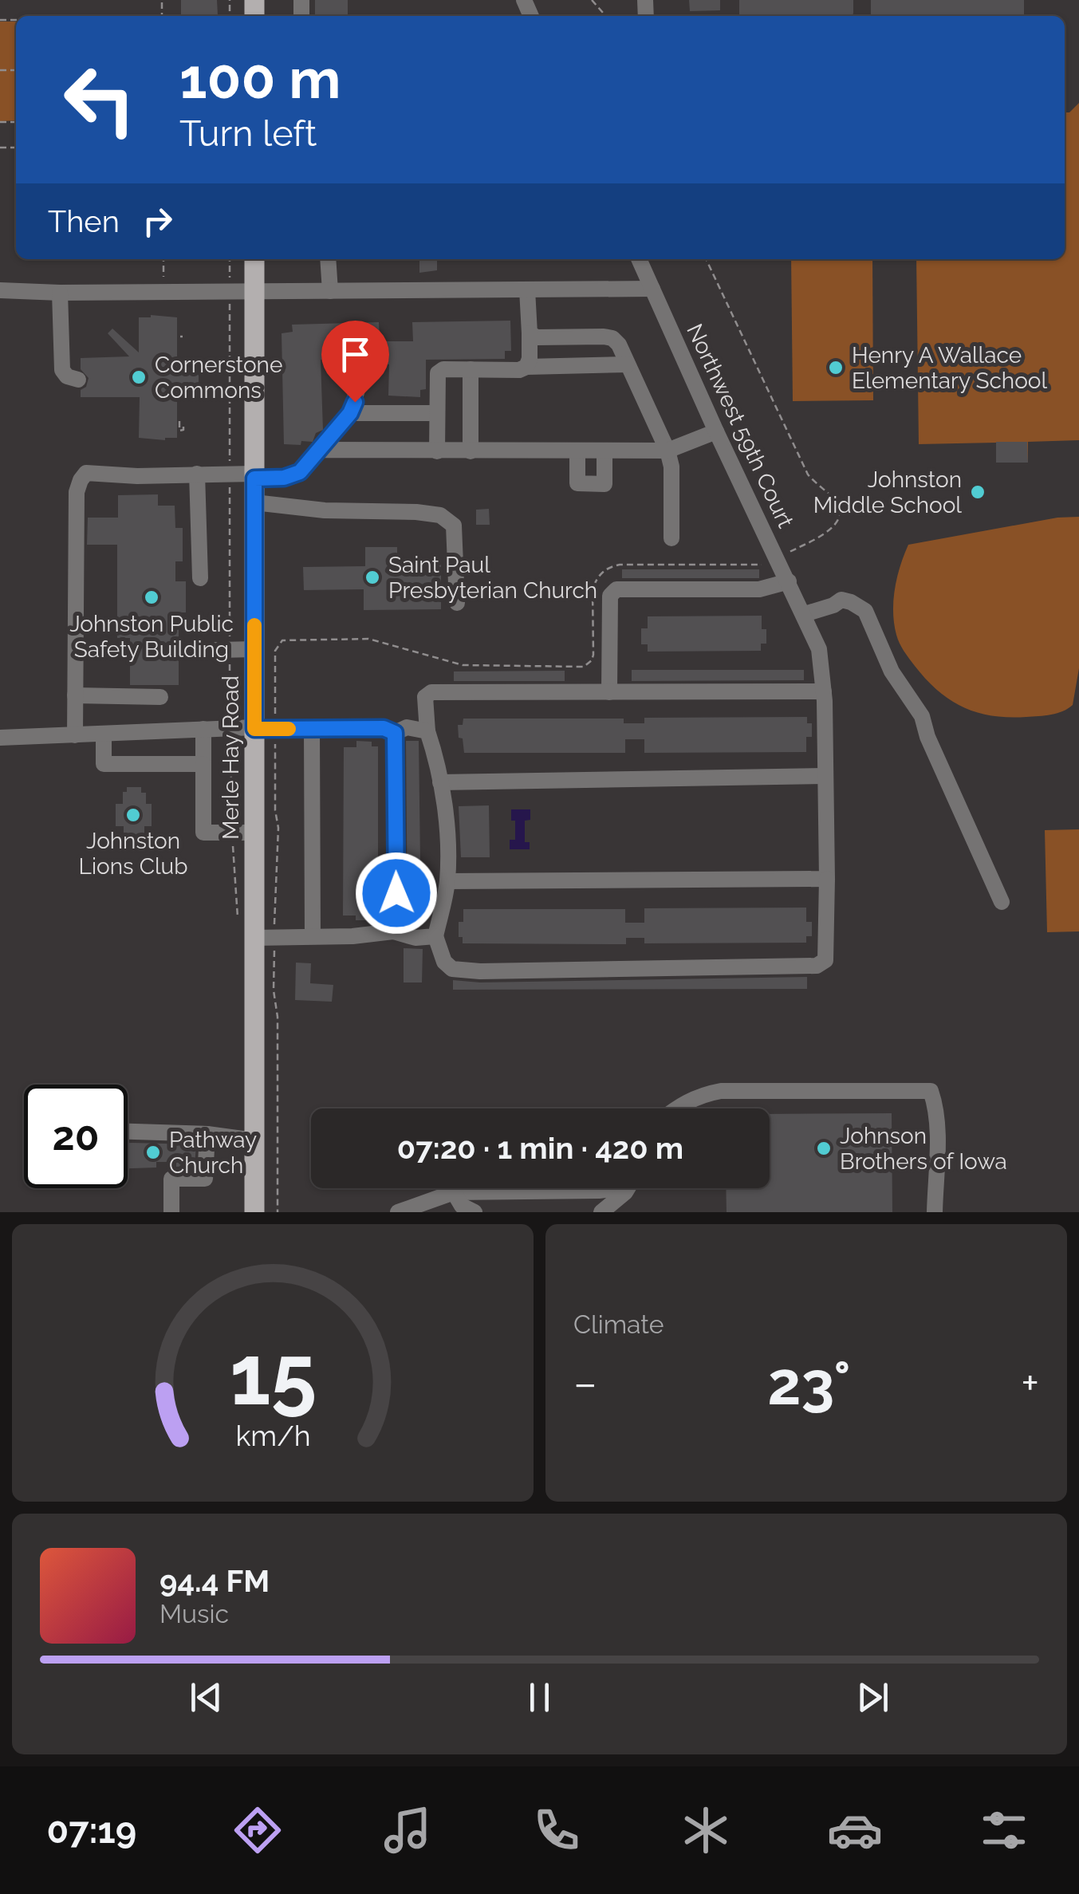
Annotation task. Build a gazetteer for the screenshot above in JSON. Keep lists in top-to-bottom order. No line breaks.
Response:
{"streets":{"main road":["Merle Hay Road"],"street":["Northwest 59th Court"]},"places":["Henry A Wallace Elementary School","Cornerstone Commons","Johnston Middle School","Saint Paul Presbyterian Church","Johnston Public Safety Building","Johnston Lions Club","Johnson Brothers of Iowa","Pathway Church"],"page":{"turn":["100 m","Turn left"],"then":"Then","limit":"20","trip":"07:20 · 1 min · 420 m","tile":"Climate","heat":["−","23°","+"],"song":["94.4 FM","Music"],"tabs":"07:19","gauge":["15","km/h"]}}
